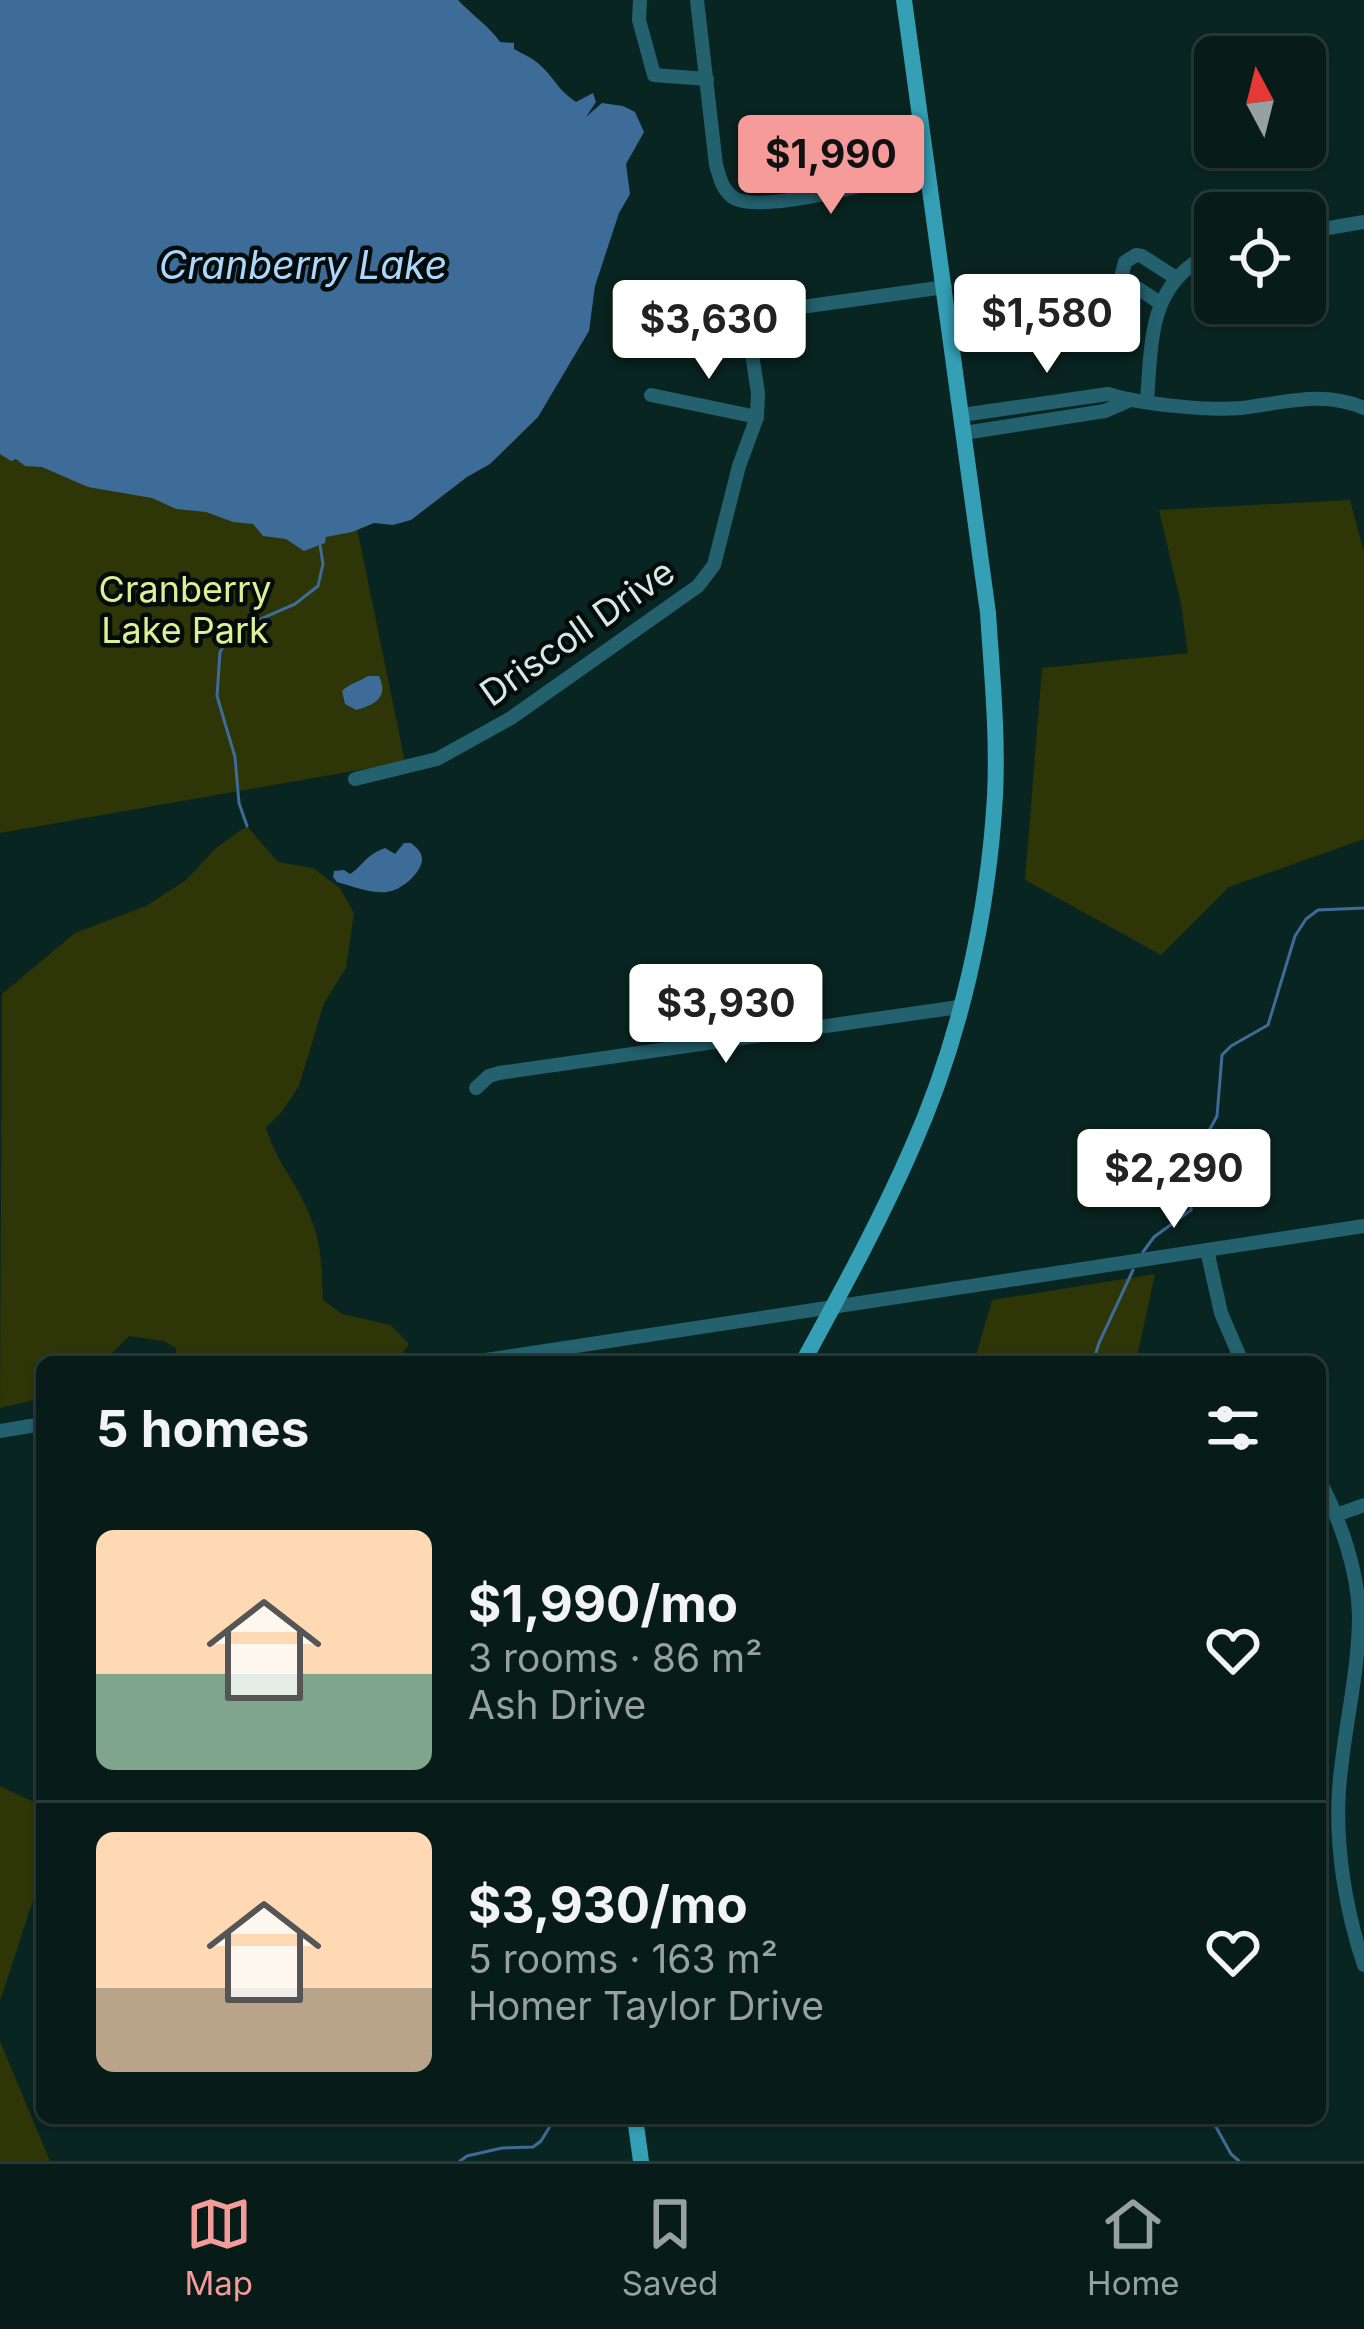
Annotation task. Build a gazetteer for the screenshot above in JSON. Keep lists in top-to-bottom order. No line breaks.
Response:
{"streets":{"street":["Driscoll Drive"]},"water":["Cranberry Lake"],"parks":["Cranberry Lake Park"],"north":"top","page":{"price":["$1,990","$1,580","$3,630","$3,930","$2,290"],"heading":"5 homes","list":[{"name":"$1,990/mo","note":"3 rooms · 86 m² · Ash Drive"},{"name":"$3,930/mo","note":"5 rooms · 163 m² · Homer Taylor Drive"}],"tabs":["Map","Saved","Home"]}}
